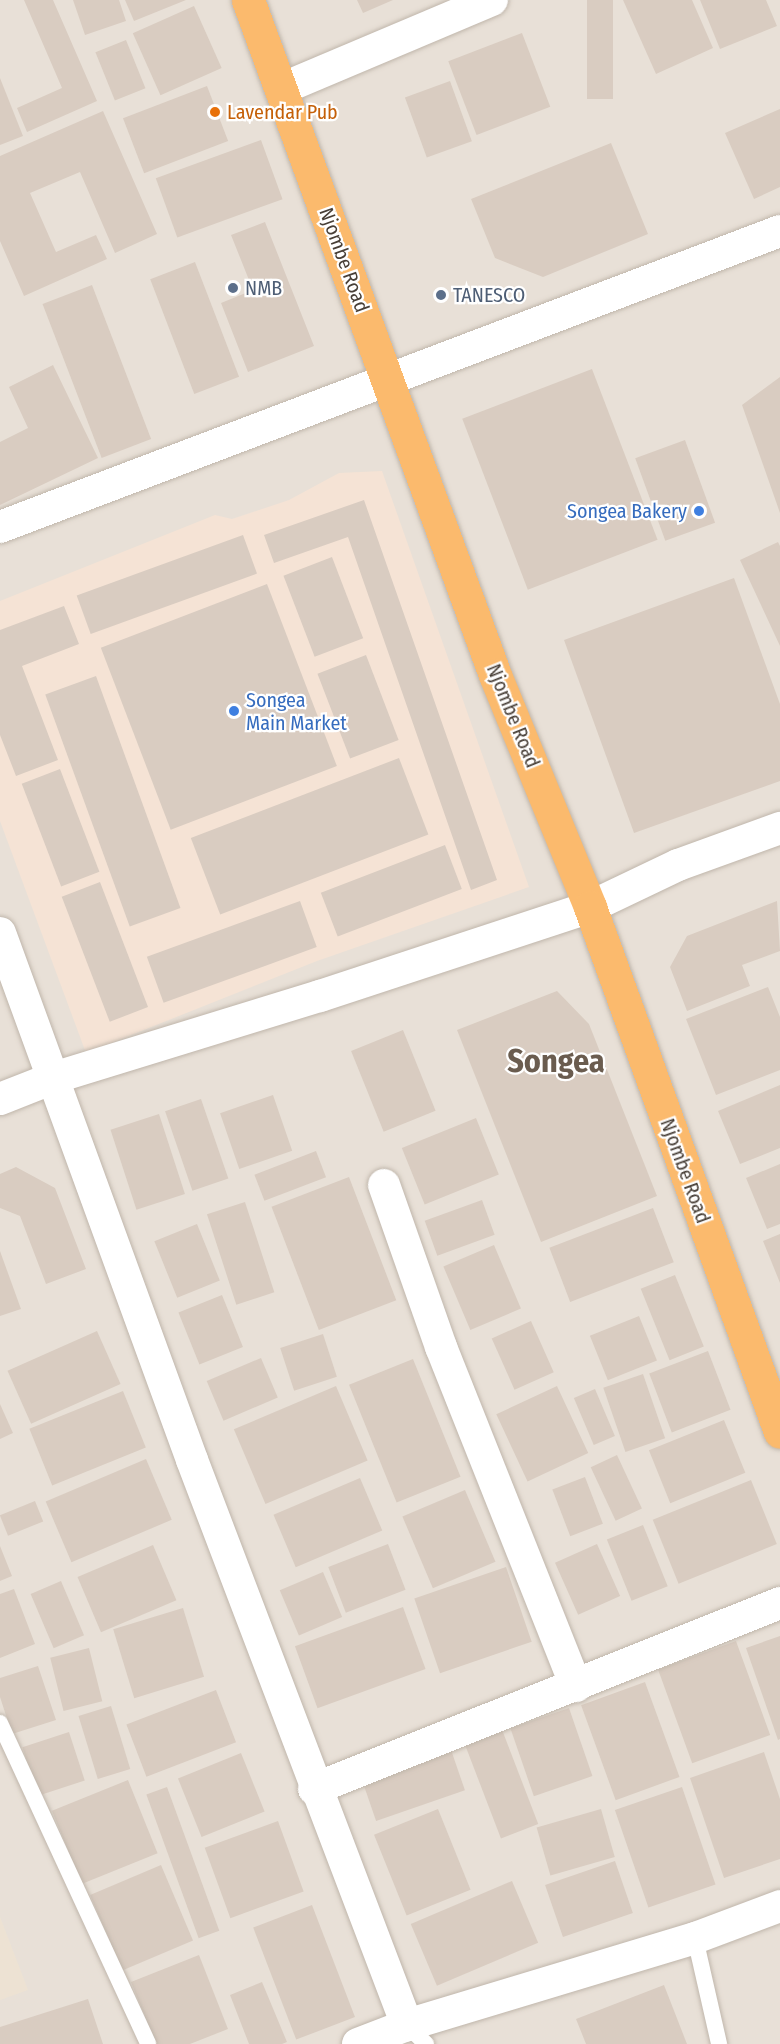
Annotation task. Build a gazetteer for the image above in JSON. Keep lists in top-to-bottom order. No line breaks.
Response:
{"streets":{"highway":["Njombe Road"]},"districts":["Songea"],"places":["Lavendar Pub","NMB","TANESCO","Songea Bakery","Songea Main Market"]}
